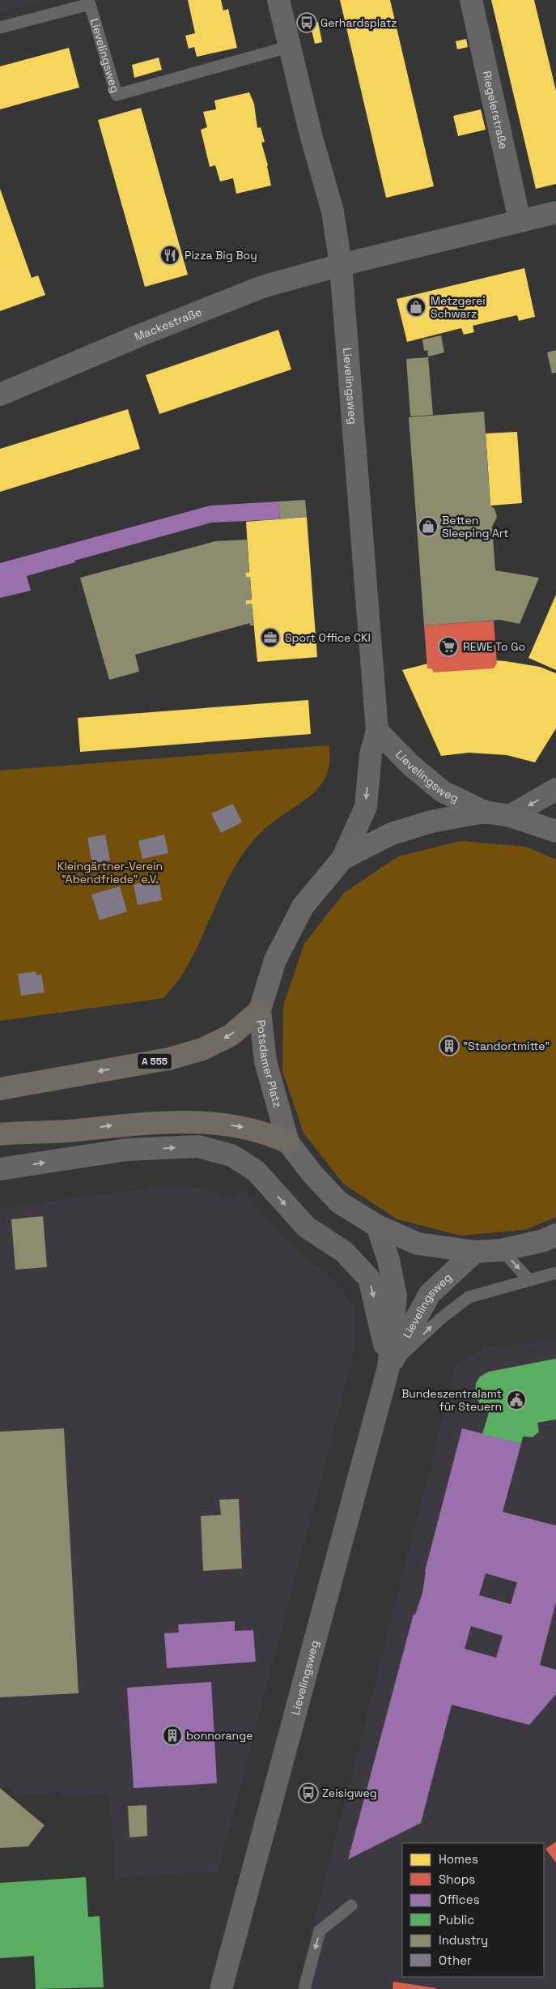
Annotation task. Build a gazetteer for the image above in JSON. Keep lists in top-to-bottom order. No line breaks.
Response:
{"streets":{"highway":["A 555"],"main road":["Potsdamer Platz"],"street":["Lievelingsweg","Riegelerstraße","Mackestraße"]},"crossings":[["Lievelingsweg","Mackestraße"],["Lievelingsweg","Potsdamer Platz"],["A 555","Potsdamer Platz"]],"parks":["Kleingärtner-Verein \"Abendfriede\" e.V."],"places":{"bus stop":["Gerhardsplatz","Zeisigweg"],"restaurant":["Pizza Big Boy"],"shop":["Metzgerei Schwarz","Betten Sleeping Art"],"office":["Sport Office CKI"],"supermarket":["REWE To Go"],"building":["\"Standortmitte\"","bonnorange"],"public building":["Bundeszentralamt für Steuern"]},"legend":["Homes","Shops","Offices","Public","Industry","Other"]}
